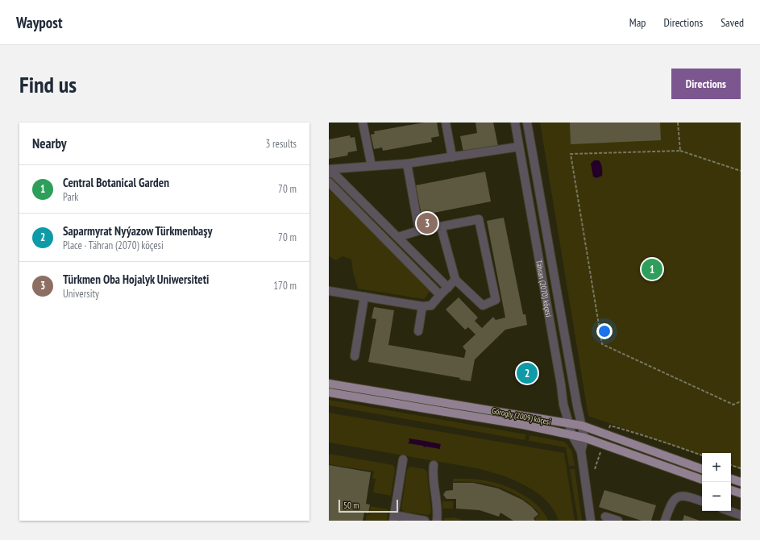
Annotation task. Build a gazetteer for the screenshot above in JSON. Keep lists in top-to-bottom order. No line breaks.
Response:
{"streets":{"main road":["Görogly (2009) köçesi"],"street":["Tähran (2070) köçesi"]},"crossings":[["Tähran (2070) köçesi","Görogly (2009) köçesi"]],"scale_bar":"50 m","page":{"header":"Waypost","nav":["Map","Directions","Saved"],"buttons":"Directions","title":"Find us","heading":["Nearby","3 results"],"list":[{"mark":"1","name":"Central Botanical Garden","note":"Park","value":"70 m"},{"mark":"2","name":"Saparmyrat Nyýazow Türkmenbaşy","note":"Place · Tähran (2070) köçesi","value":"70 m"},{"mark":"3","name":"Türkmen Oba Hojalyk Uniwersiteti","note":"University","value":"170 m"}],"pins":["3","1","2"],"map_buttons":["+","−"],"scale":"50 m"}}
